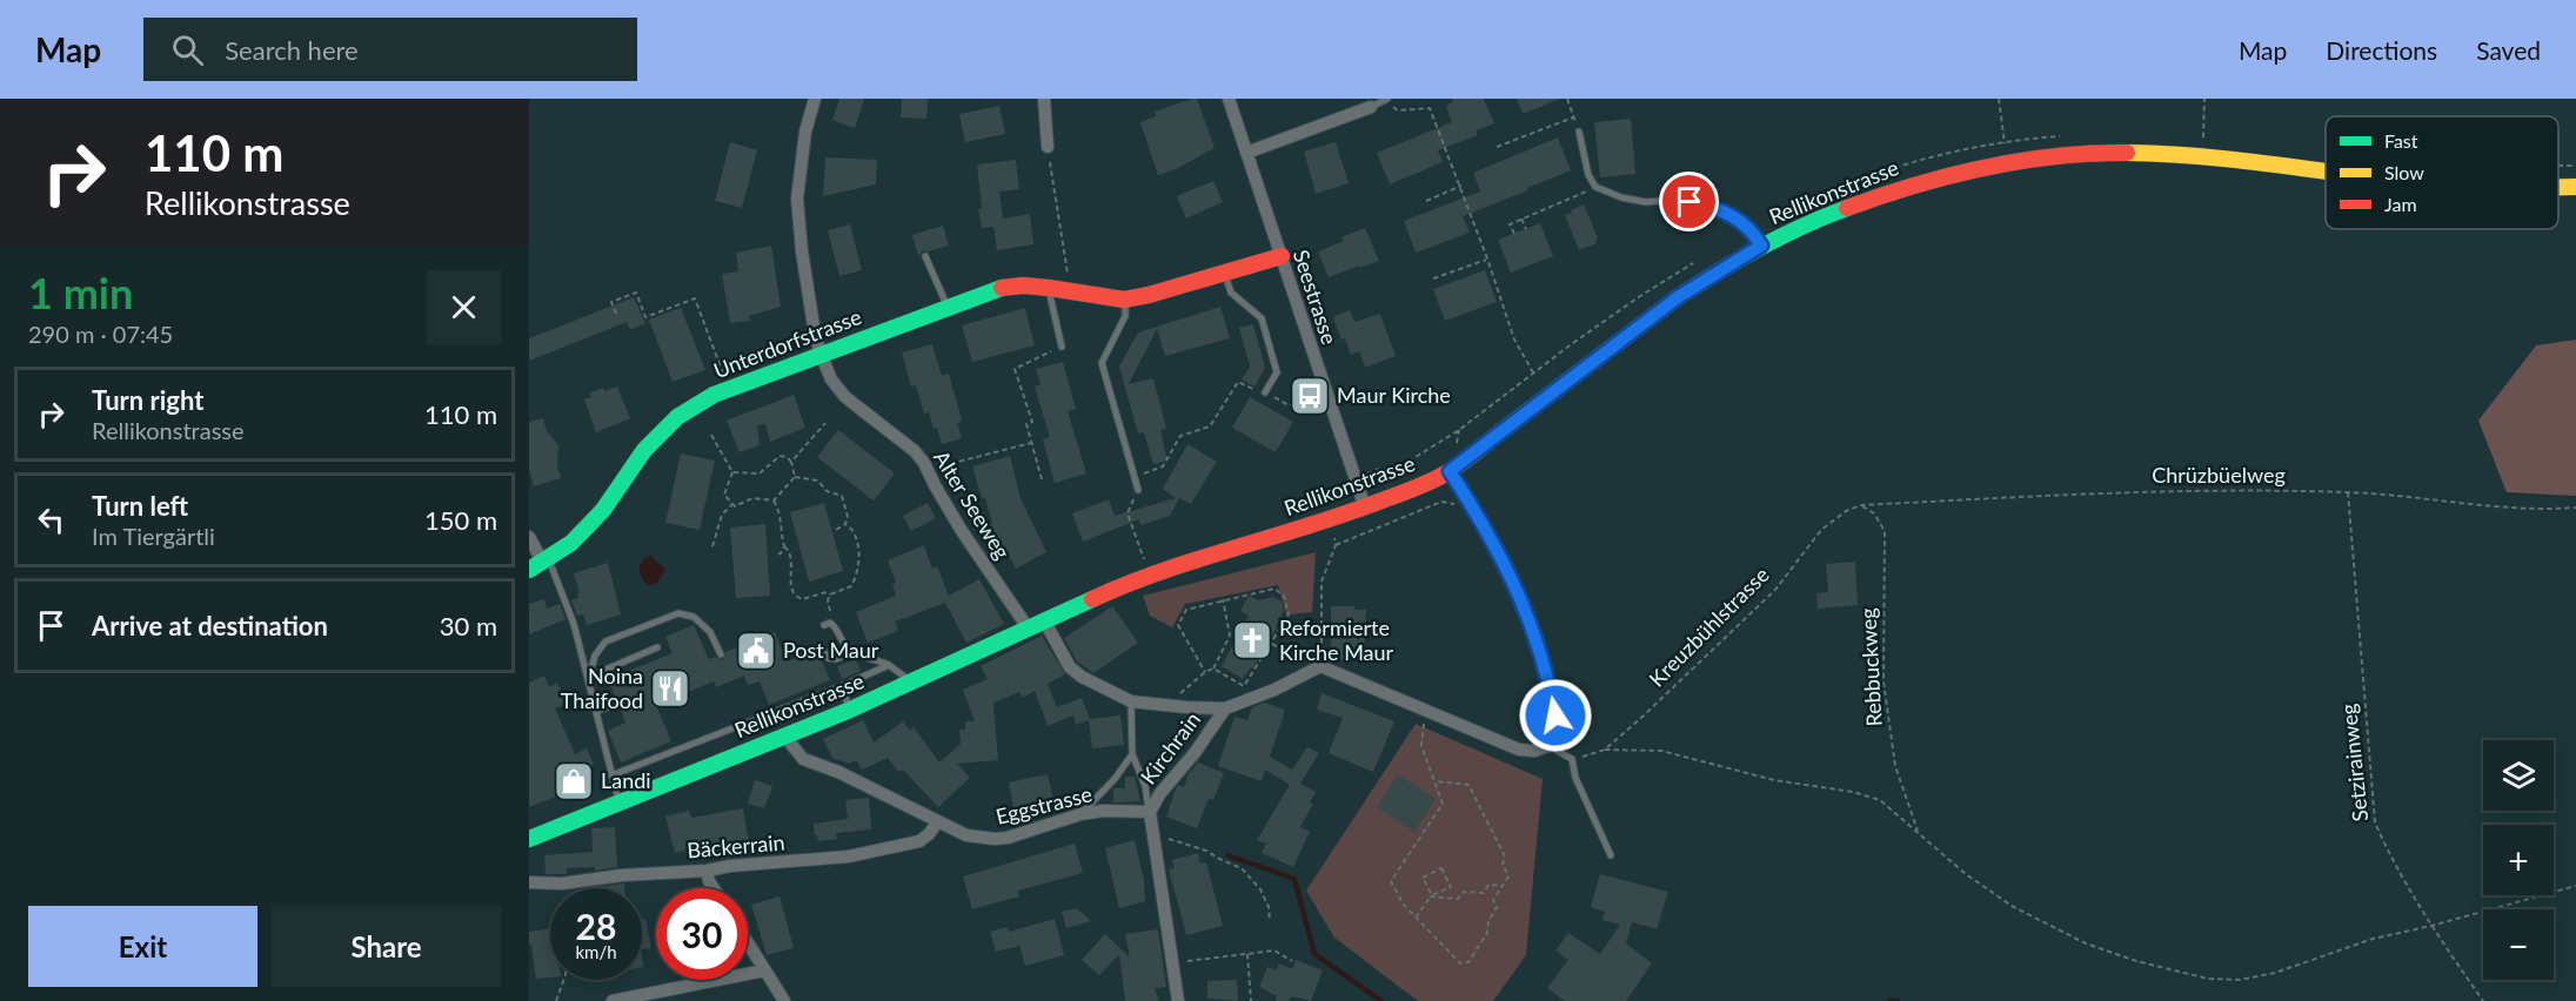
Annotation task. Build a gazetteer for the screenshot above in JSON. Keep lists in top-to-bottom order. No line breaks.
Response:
{"streets":{"street":["Rellikonstrasse","Seestrasse","Unterdorfstrasse","Alter Seeweg","Kirchrain","Eggstrasse","Bäckerrain"],"path":["Chrüzbüelweg","Kreuzbühlstrasse","Rebbuckweg","Setzirainweg"]},"crossings":[["Rellikonstrasse","Seestrasse"],["Rellikonstrasse","Alter Seeweg"],["Rellikonstrasse","Eggstrasse"],["Seestrasse","Unterdorfstrasse"],["Unterdorfstrasse","Alter Seeweg"],["Chrüzbüelweg","Kreuzbühlstrasse"],["Chrüzbüelweg","Rebbuckweg"],["Chrüzbüelweg","Setzirainweg"],["Kreuzbühlstrasse","Rebbuckweg"],["Kirchrain","Eggstrasse"],["Eggstrasse","Bäckerrain"]],"places":{"bus stop":["Maur Kirche"],"church":["Reformierte Kirche Maur"],"public building":["Post Maur"],"restaurant":["Noina Thaifood"],"shop":["Landi"]},"legend":["Fast","Slow","Jam"],"page":{"header":"Map","search":"Search here","nav":["Map","Directions","Saved"],"turn":["110 m","Rellikonstrasse"],"heading":["1 min","290 m · 07:45"],"list":[{"name":"Turn right","note":"Rellikonstrasse","value":"110 m"},{"name":"Turn left","note":"Im Tiergärtli","value":"150 m"},{"name":"Arrive at destination","value":"30 m"}],"map_buttons":["+","−"],"speed":"28 km/h","limit":"30","buttons":["Exit","Share"]}}
